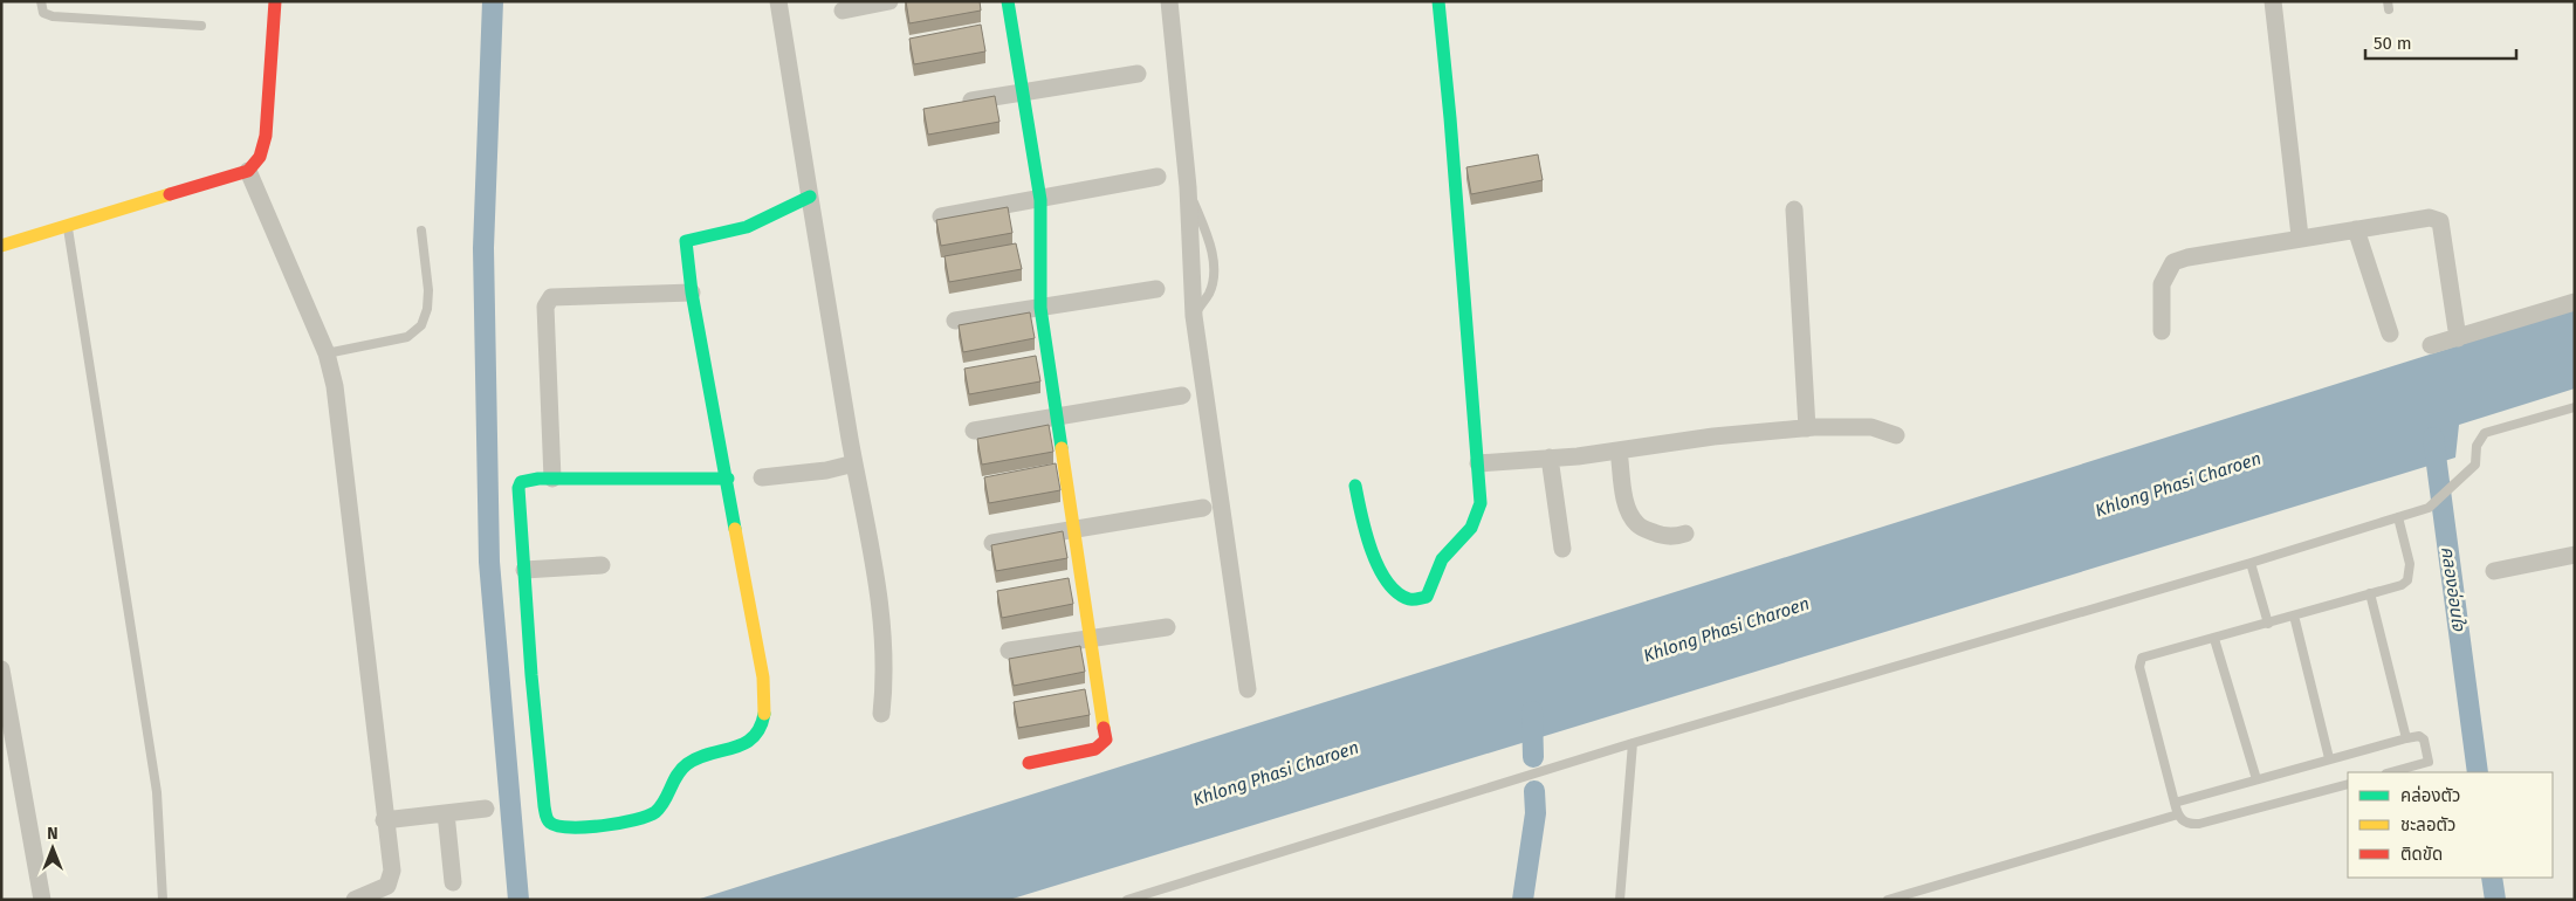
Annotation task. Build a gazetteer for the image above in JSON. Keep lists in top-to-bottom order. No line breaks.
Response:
{"water":["Khlong Phasi Charoen","คลองอ่อนใจ"],"legend":["คล่องตัว","ชะลอตัว","ติดขัด"],"scale_bar":"50 m","north":"top"}
